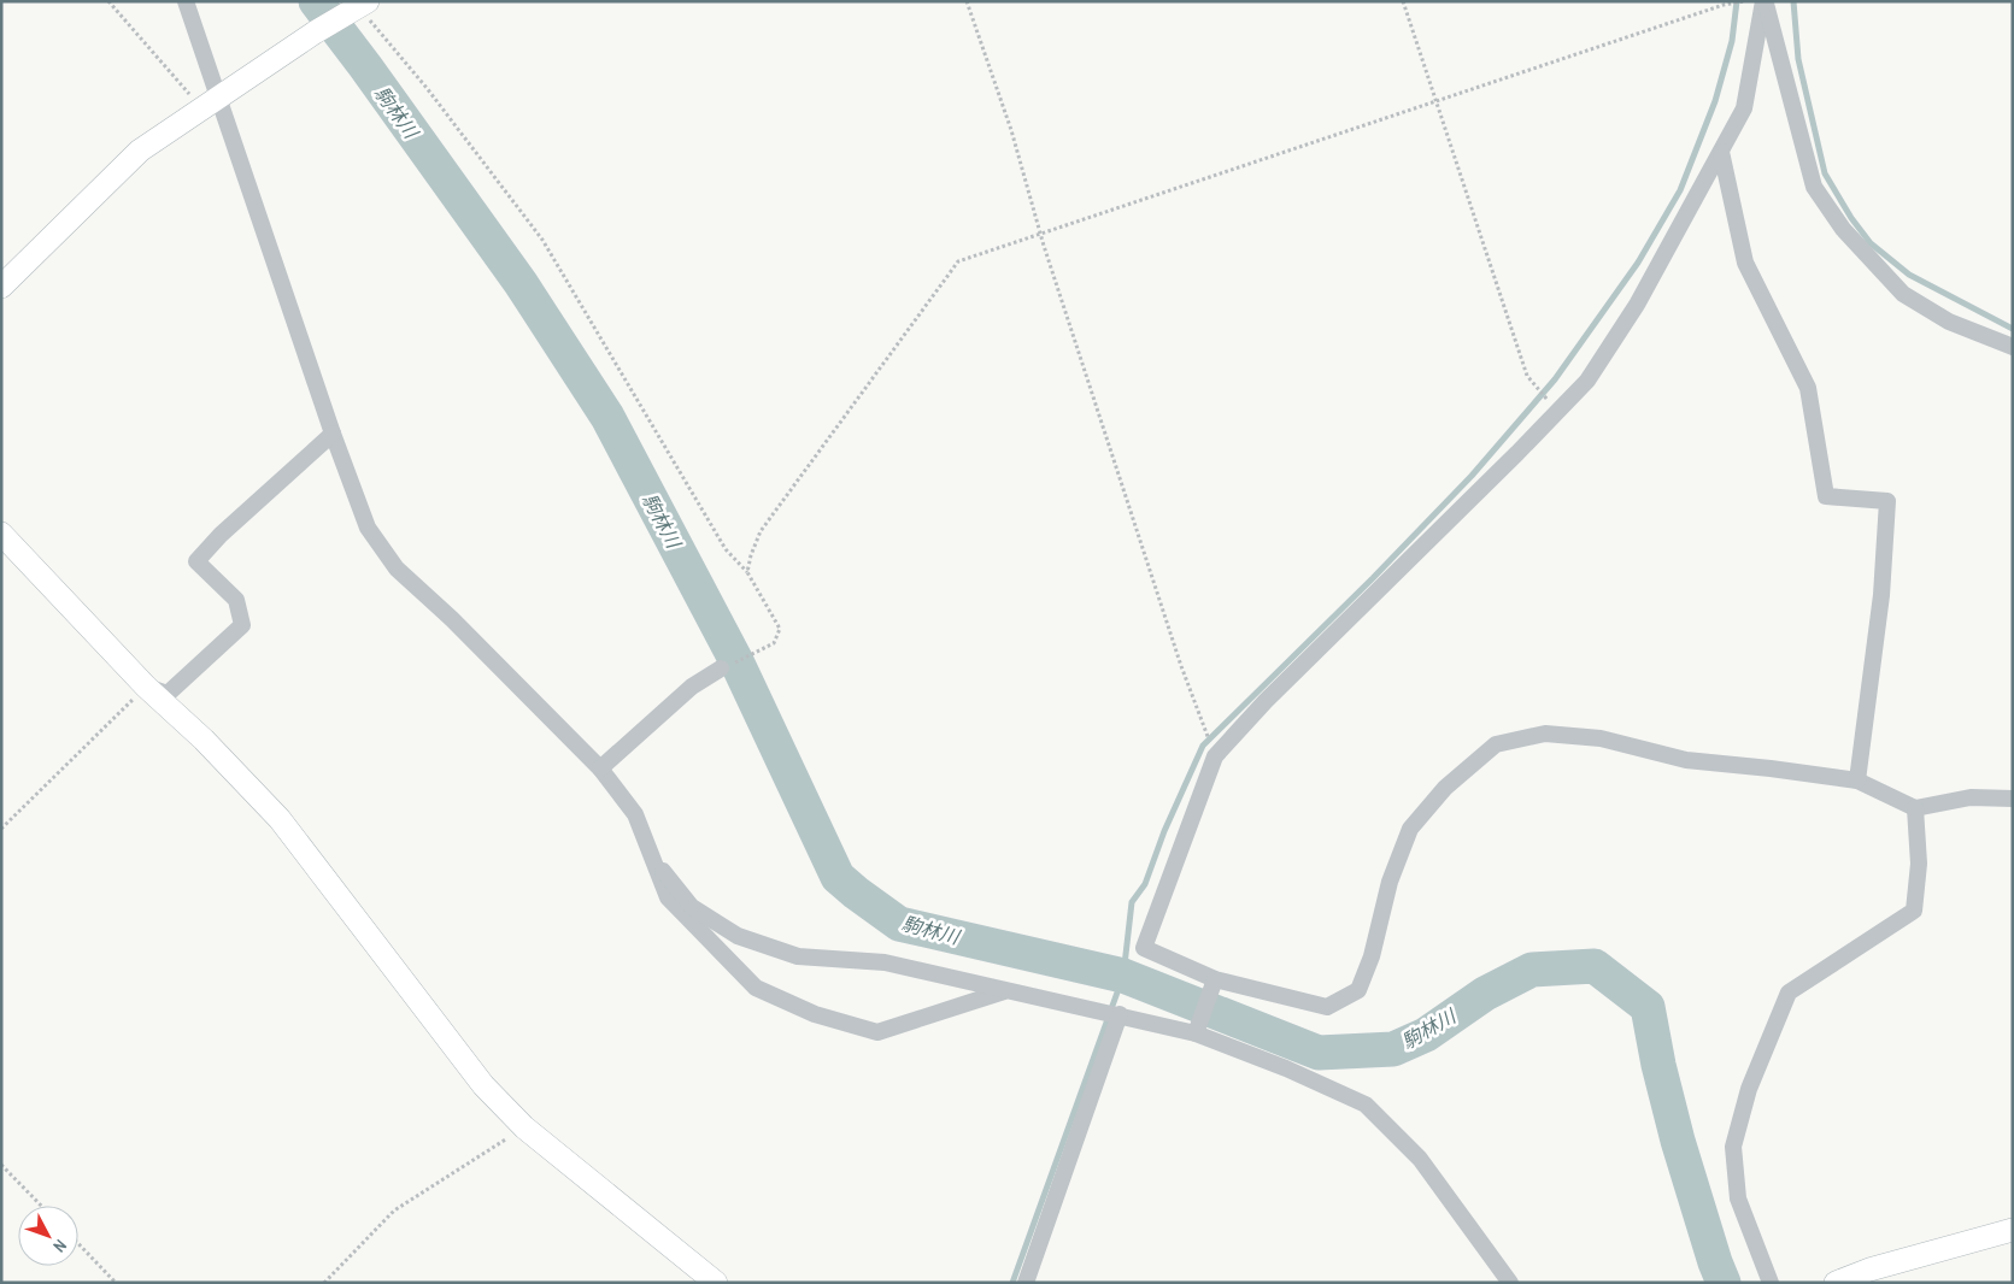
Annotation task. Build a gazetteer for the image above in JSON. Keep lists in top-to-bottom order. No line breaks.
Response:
{"water":["駒林川"],"north":"bottom right"}
